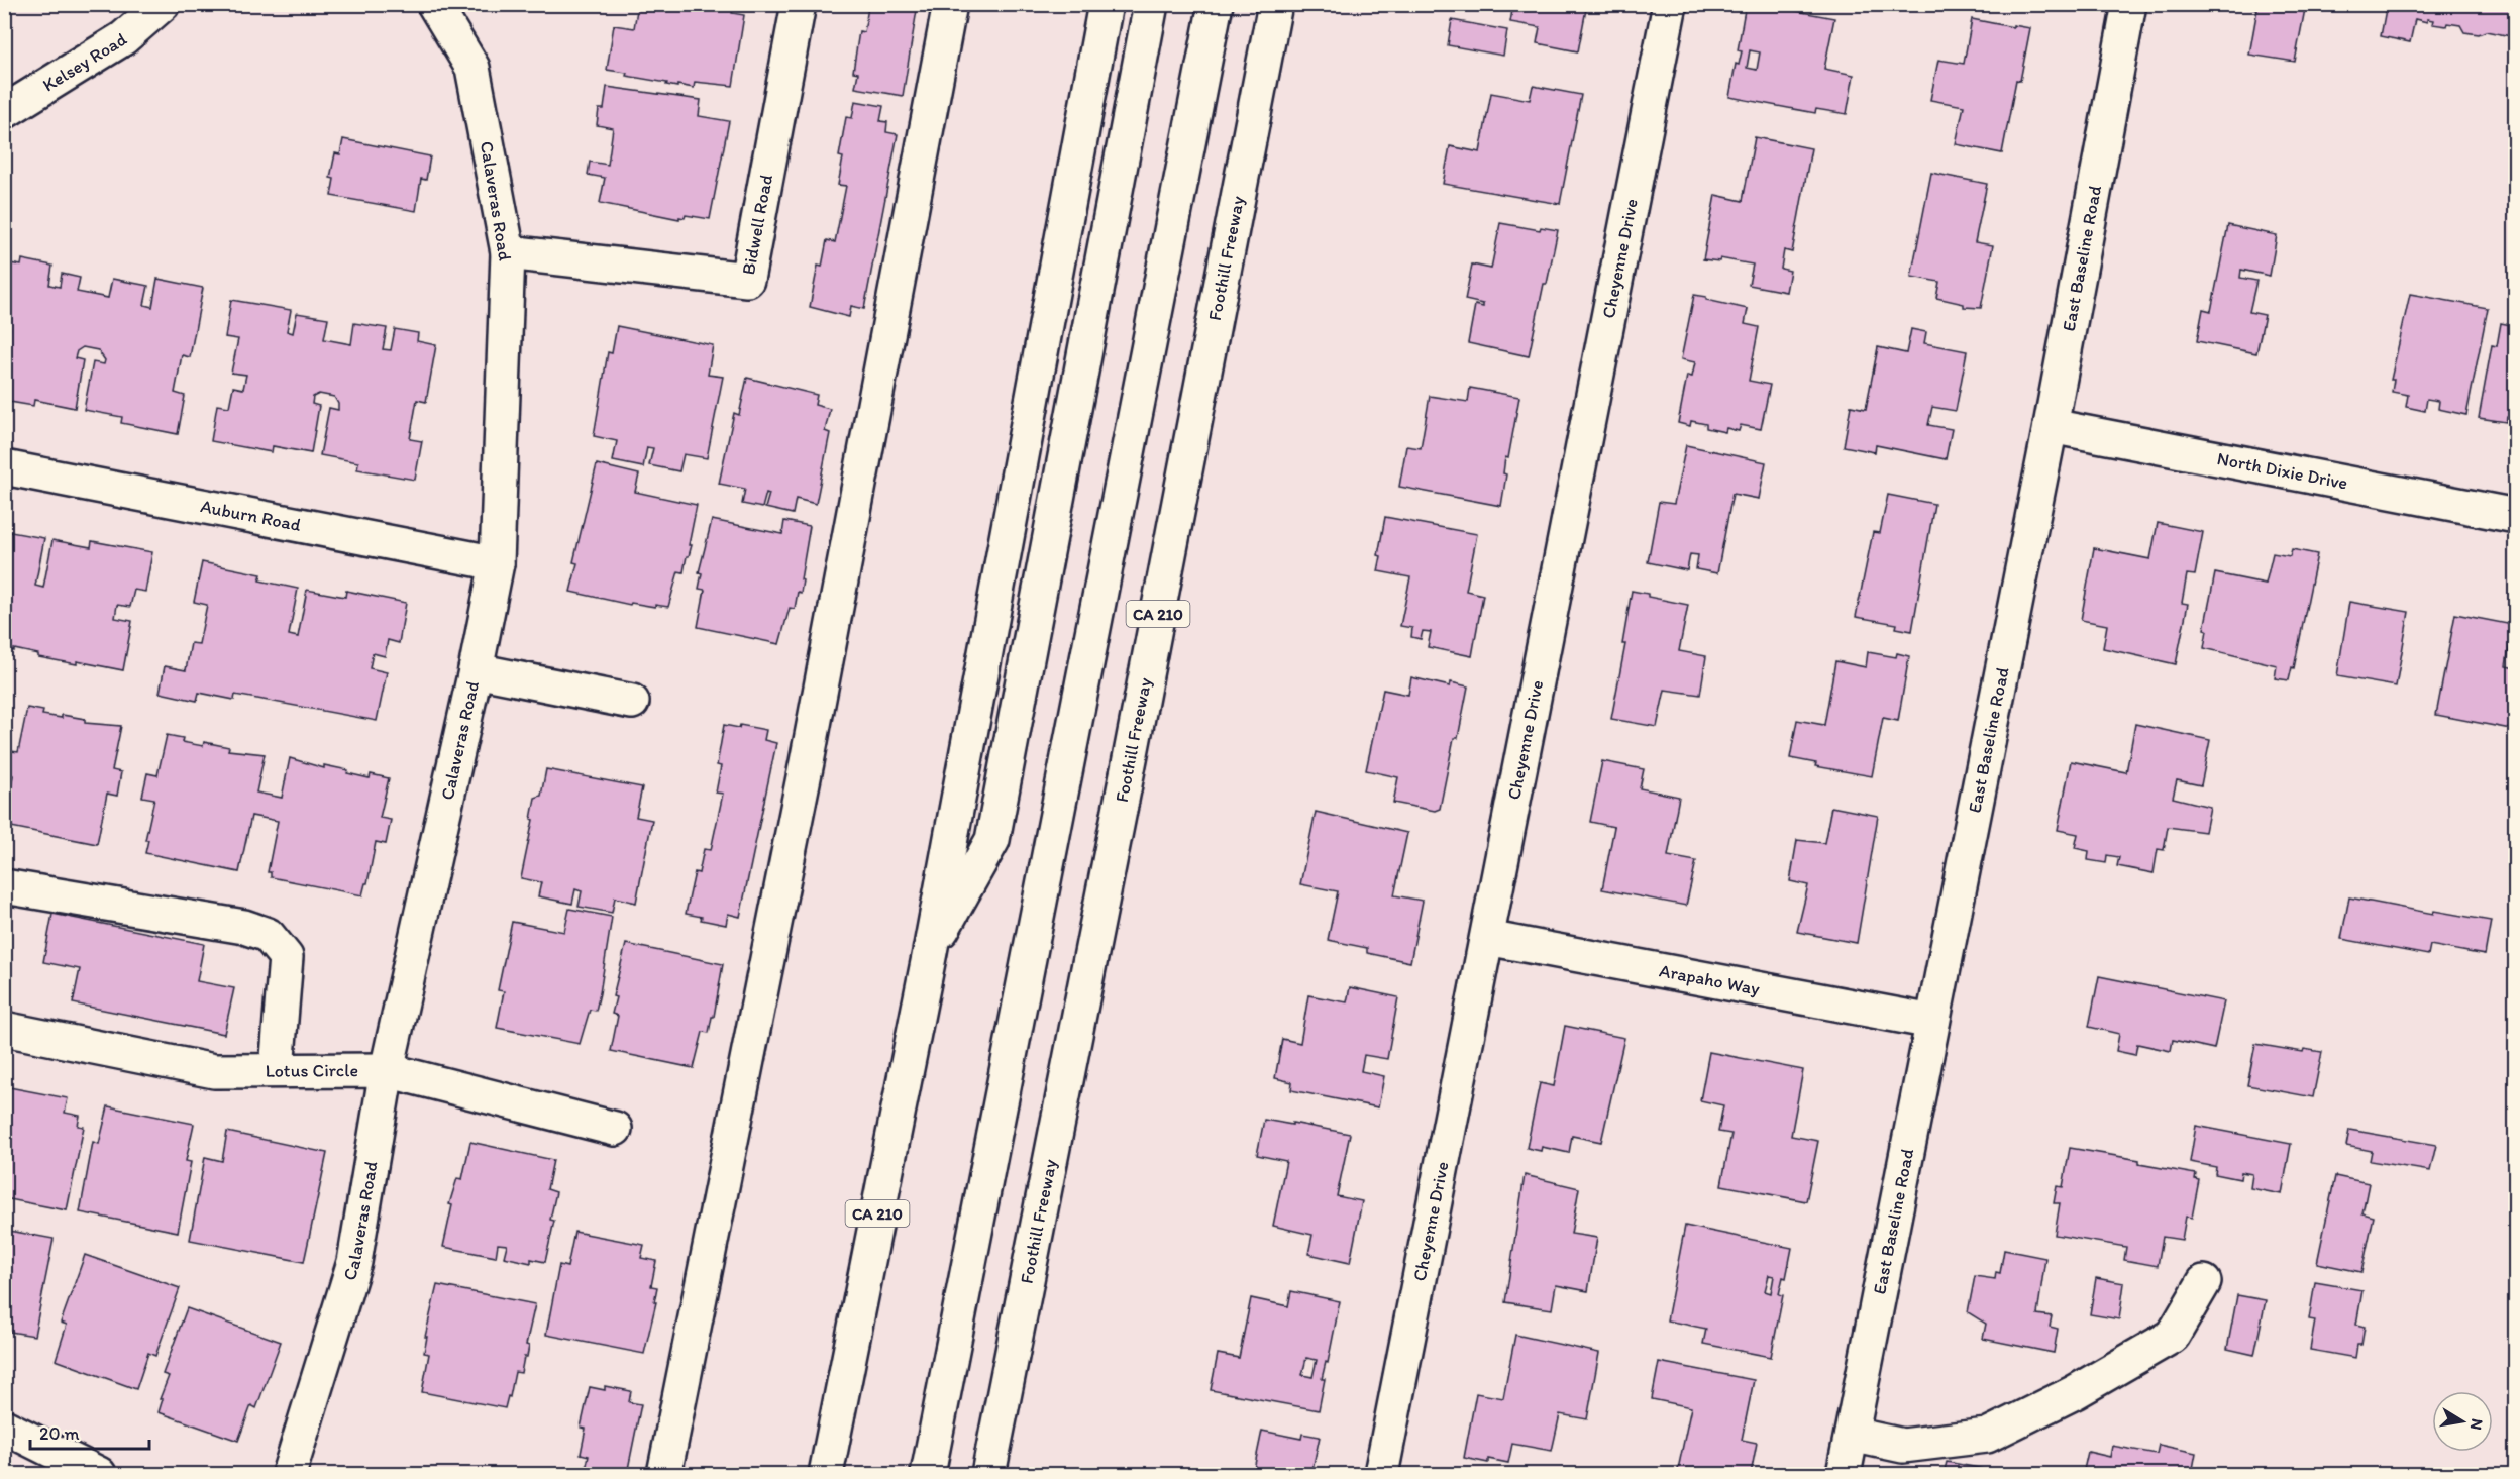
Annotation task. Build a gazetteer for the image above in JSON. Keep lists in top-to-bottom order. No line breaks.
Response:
{"streets":{"main road":["Kelsey Road","Calaveras Road","Bidwell Road","Foothill Freeway","Cheyenne Drive","East Baseline Road","North Dixie Drive","Auburn Road","CA 210","Arapaho Way","Lotus Circle"]},"crossings":[["Calaveras Road","Bidwell Road"],["Calaveras Road","Auburn Road"],["Calaveras Road","Lotus Circle"],["Cheyenne Drive","Arapaho Way"],["East Baseline Road","North Dixie Drive"],["East Baseline Road","Arapaho Way"]],"scale_bar":"20 m","north":"right"}
